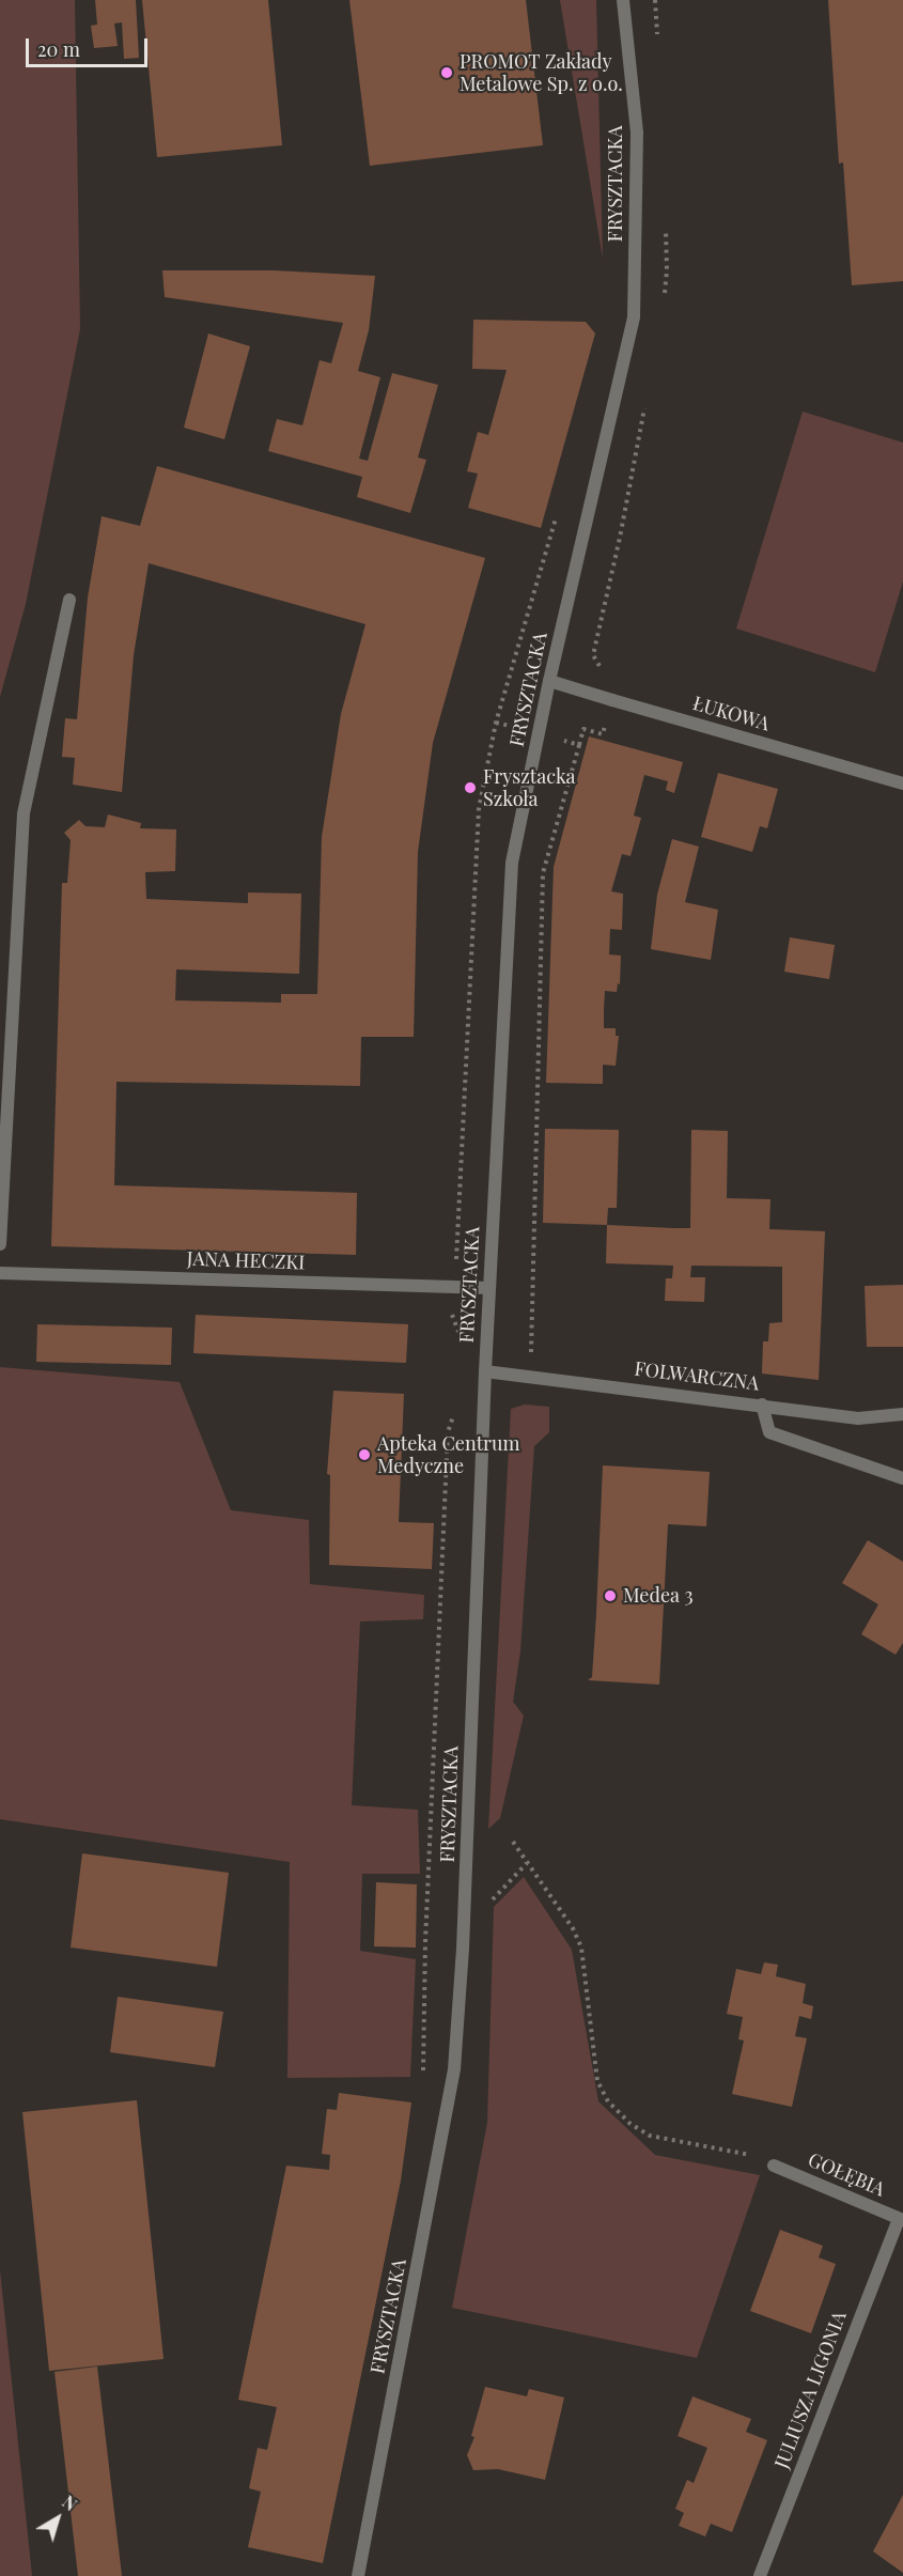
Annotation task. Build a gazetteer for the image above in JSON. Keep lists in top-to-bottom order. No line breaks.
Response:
{"streets":{"street":["FRYSZTACKA","ŁUKOWA","JANA HECZKI","FOLWARCZNA","GOŁĘBIA","JULIUSZA LIGONIA"]},"crossings":[["FRYSZTACKA","ŁUKOWA"],["FRYSZTACKA","JANA HECZKI"],["FRYSZTACKA","FOLWARCZNA"],["GOŁĘBIA","JULIUSZA LIGONIA"]],"places":["PROMOT Zakłady Metalowe Sp. z o.o.","Frysztacka Szkoła","Apteka Centrum Medyczne","Medea 3"],"scale_bar":"20 m","north":"top right"}
